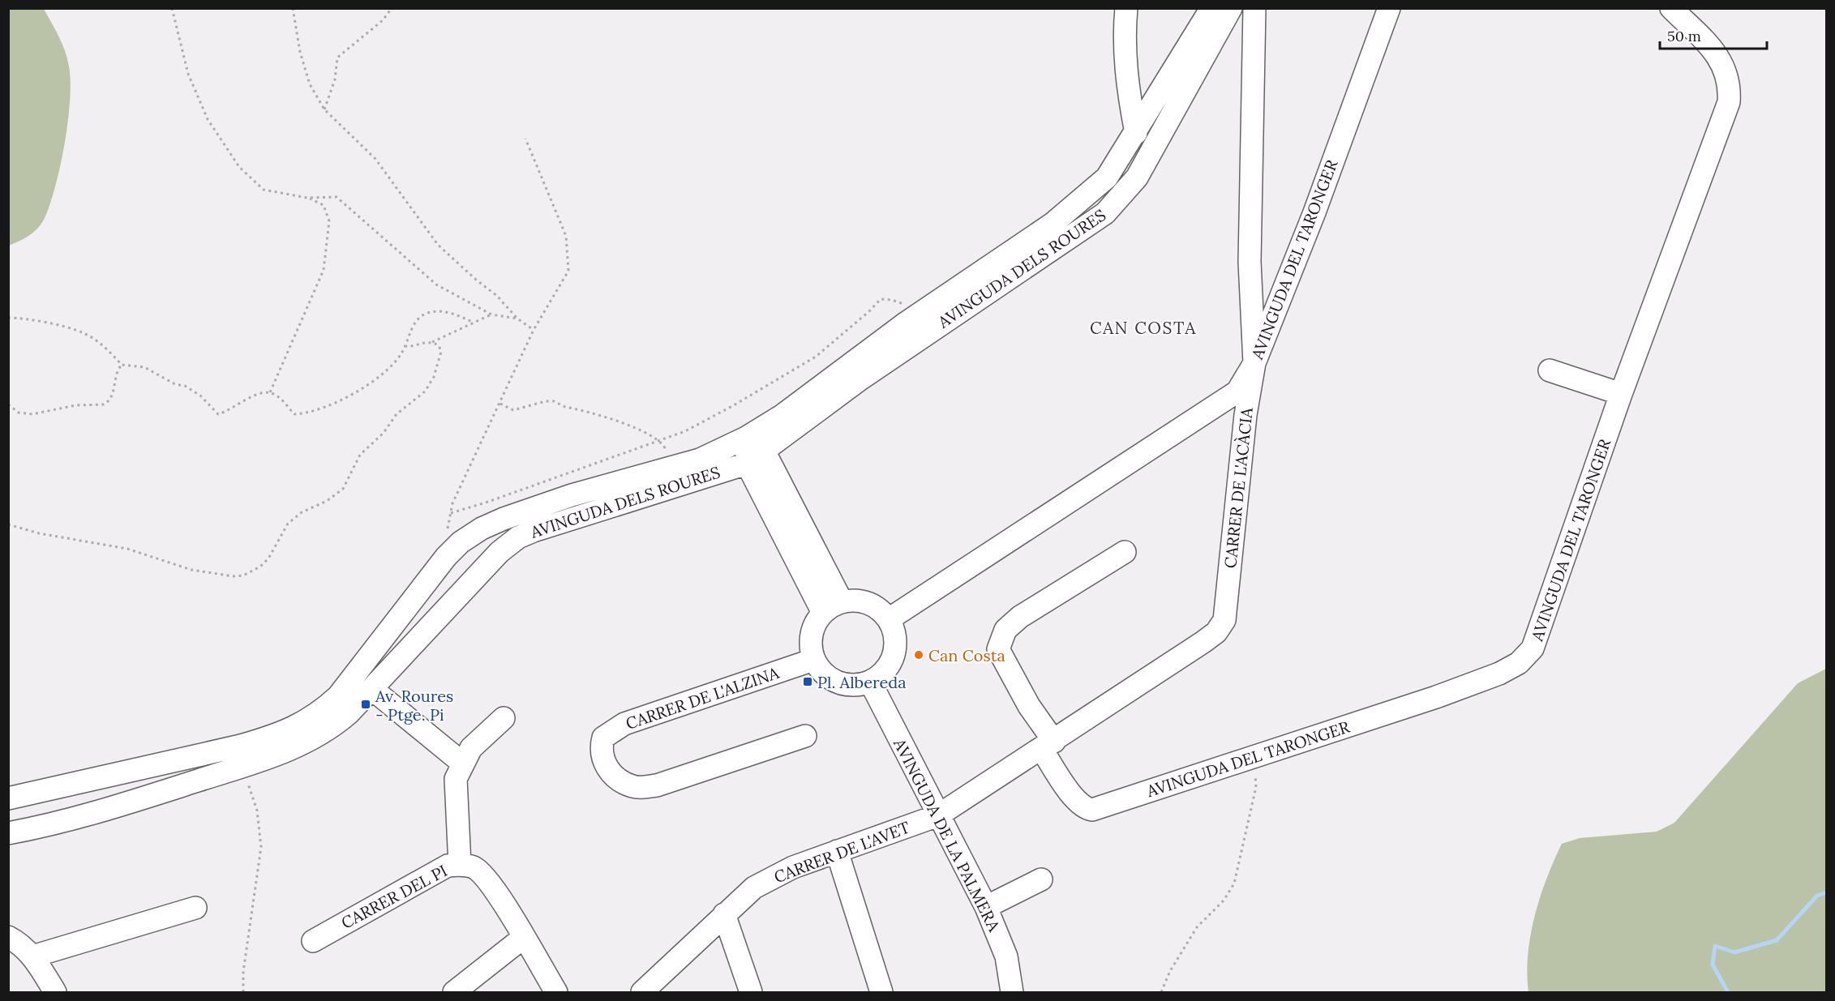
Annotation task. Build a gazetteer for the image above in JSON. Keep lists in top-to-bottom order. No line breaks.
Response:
{"streets":{"street":["AVINGUDA DEL TARONGER","AVINGUDA DELS ROURES","CARRER DE L'ACÀCIA","CARRER DE L'ALZINA","AVINGUDA DE LA PALMERA","CARRER DE L'AVET","CARRER DEL PI"]},"crossings":[["AVINGUDA DEL TARONGER","CARRER DE L'ACÀCIA"],["AVINGUDA DEL TARONGER","CARRER DE L'ALZINA"],["AVINGUDA DEL TARONGER","AVINGUDA DE LA PALMERA"],["CARRER DE L'ACÀCIA","AVINGUDA DE LA PALMERA"],["CARRER DE L'ACÀCIA","CARRER DE L'AVET"],["CARRER DE L'ALZINA","AVINGUDA DE LA PALMERA"],["AVINGUDA DE LA PALMERA","CARRER DE L'AVET"]],"districts":["CAN COSTA"],"places":{"other":["Can Costa"],"transit":["Pl. Albereda","Av. Roures - Ptge. Pi"]},"scale_bar":"50 m"}
